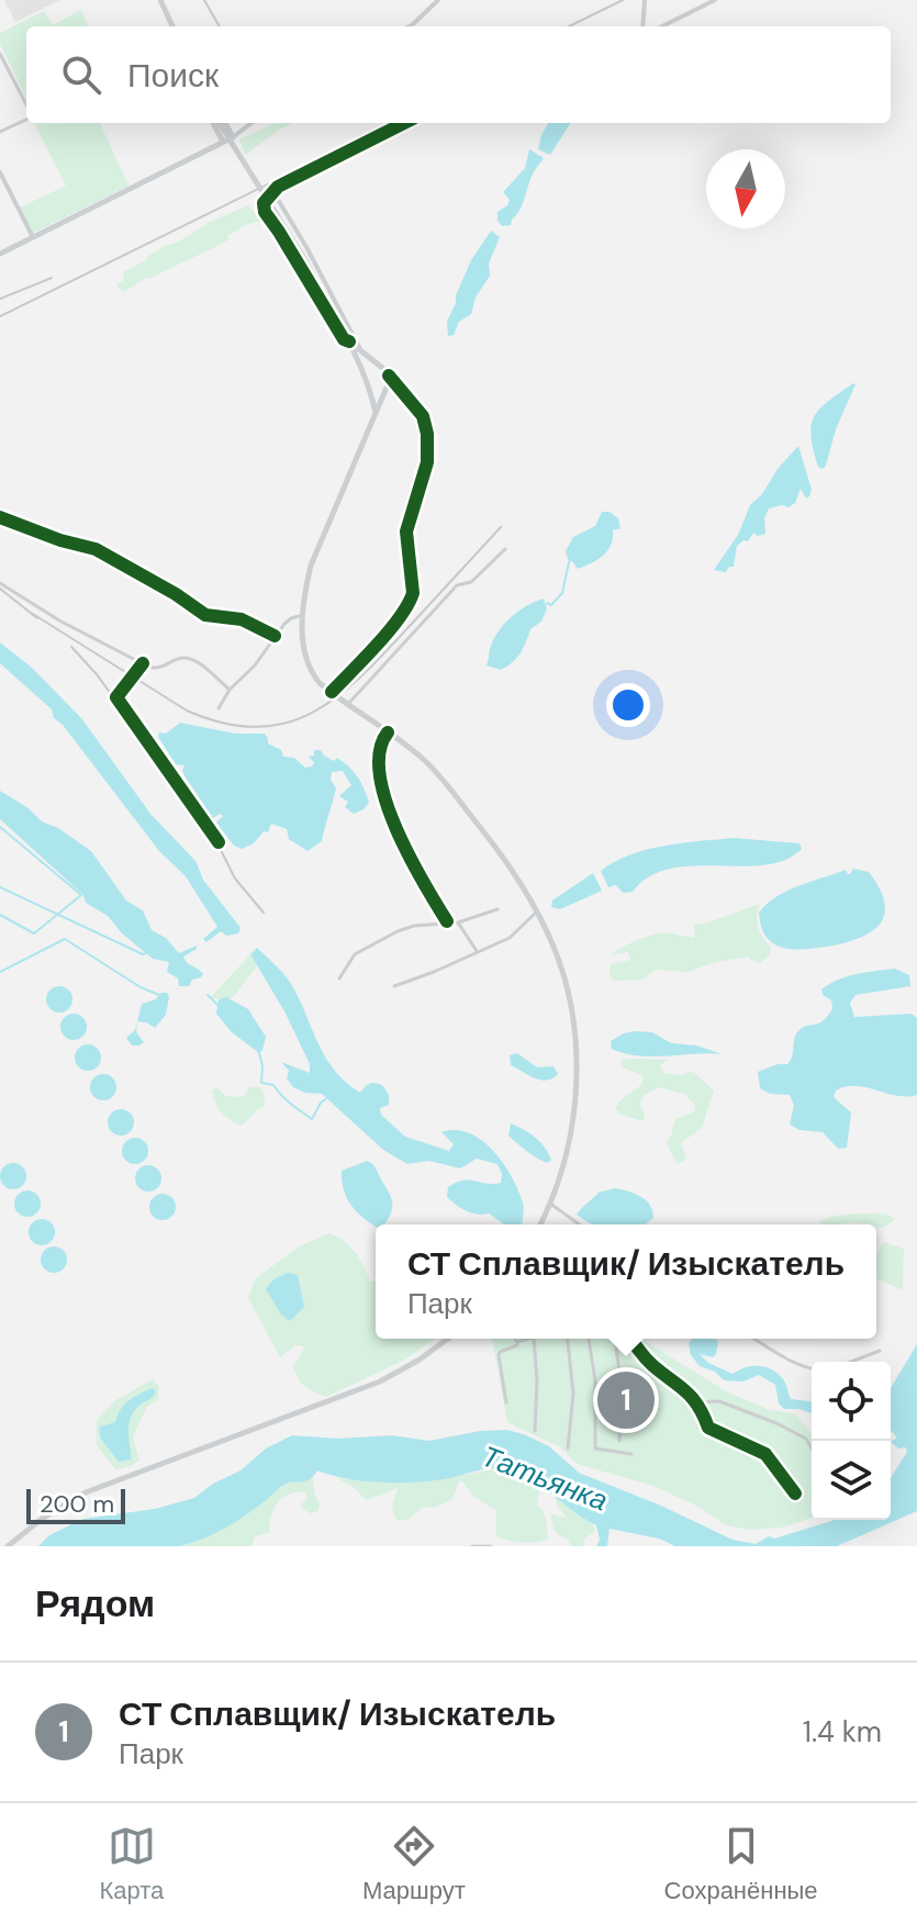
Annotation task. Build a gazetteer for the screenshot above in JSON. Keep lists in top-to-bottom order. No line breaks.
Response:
{"water":["Татьянка"],"scale_bar":"200 m","north":"bottom","page":{"search":"Поиск","popup":["СТ Сплавщик/ Изыскатель","Парк"],"pins":"1","scale":"200 m","heading":"Рядом","list":[{"mark":"1","name":"СТ Сплавщик/ Изыскатель","note":"Парк","value":"1.4 km"}],"nav":["Карта","Маршрут","Сохранённые"]}}
